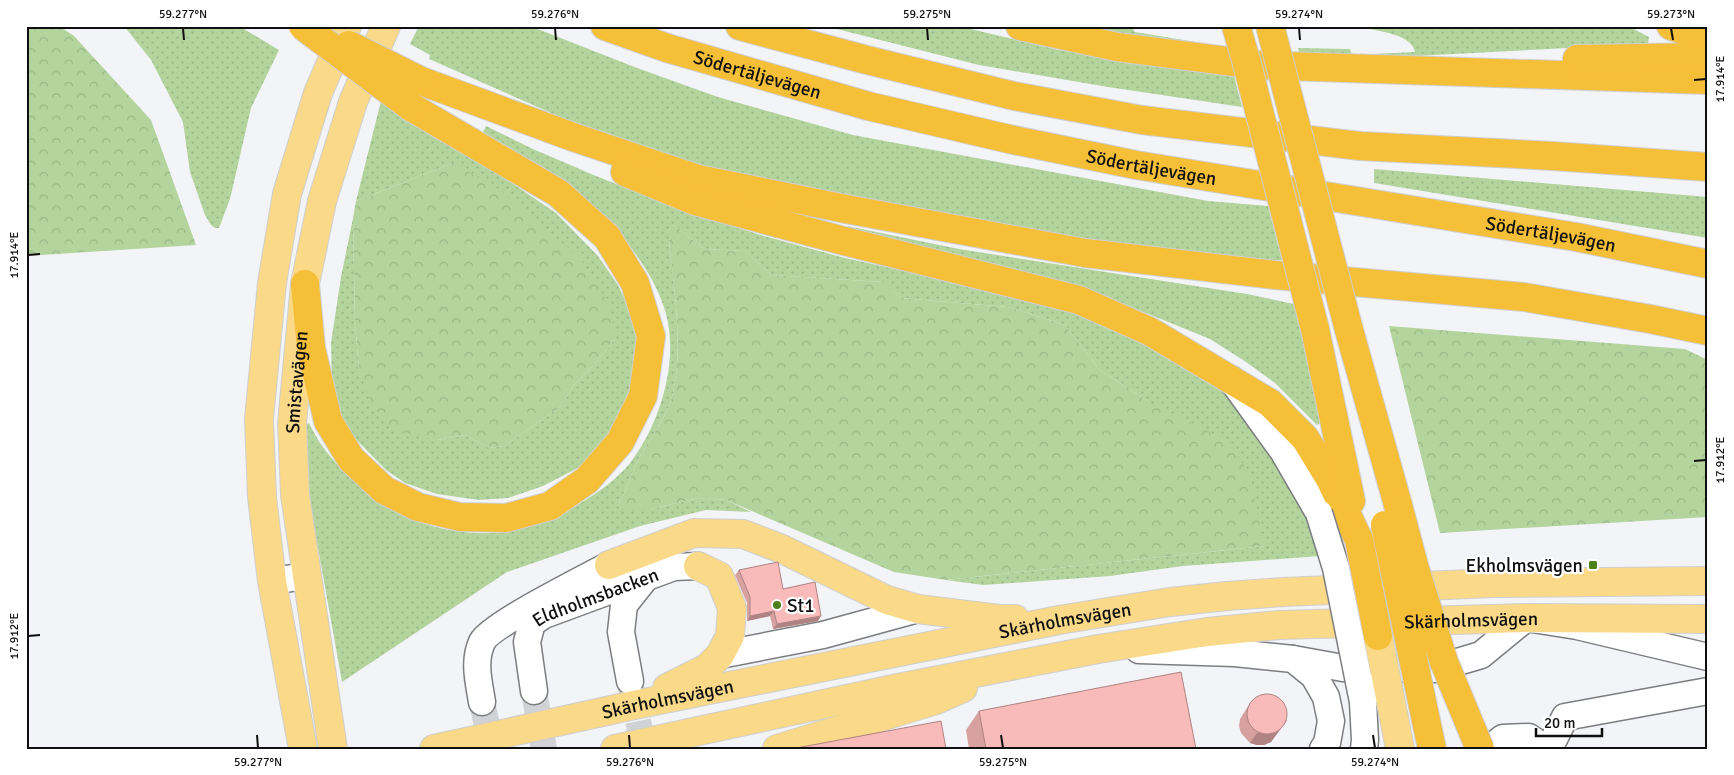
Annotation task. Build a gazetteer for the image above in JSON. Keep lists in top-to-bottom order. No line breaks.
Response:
{"streets":{"highway":["Södertäljevägen"],"main road":["Smistavägen","Skärholmsvägen"],"lane":["Eldholmsbacken"]},"crossings":[["Eldholmsbacken","Skärholmsvägen"]],"places":{"transit":["Ekholmsvägen"],"other":["St1"]},"scale_bar":"20 m","coordinates":["59.277°N","59.276°N","59.275°N","59.274°N","59.273°N","17.914°E","17.912°E"]}
